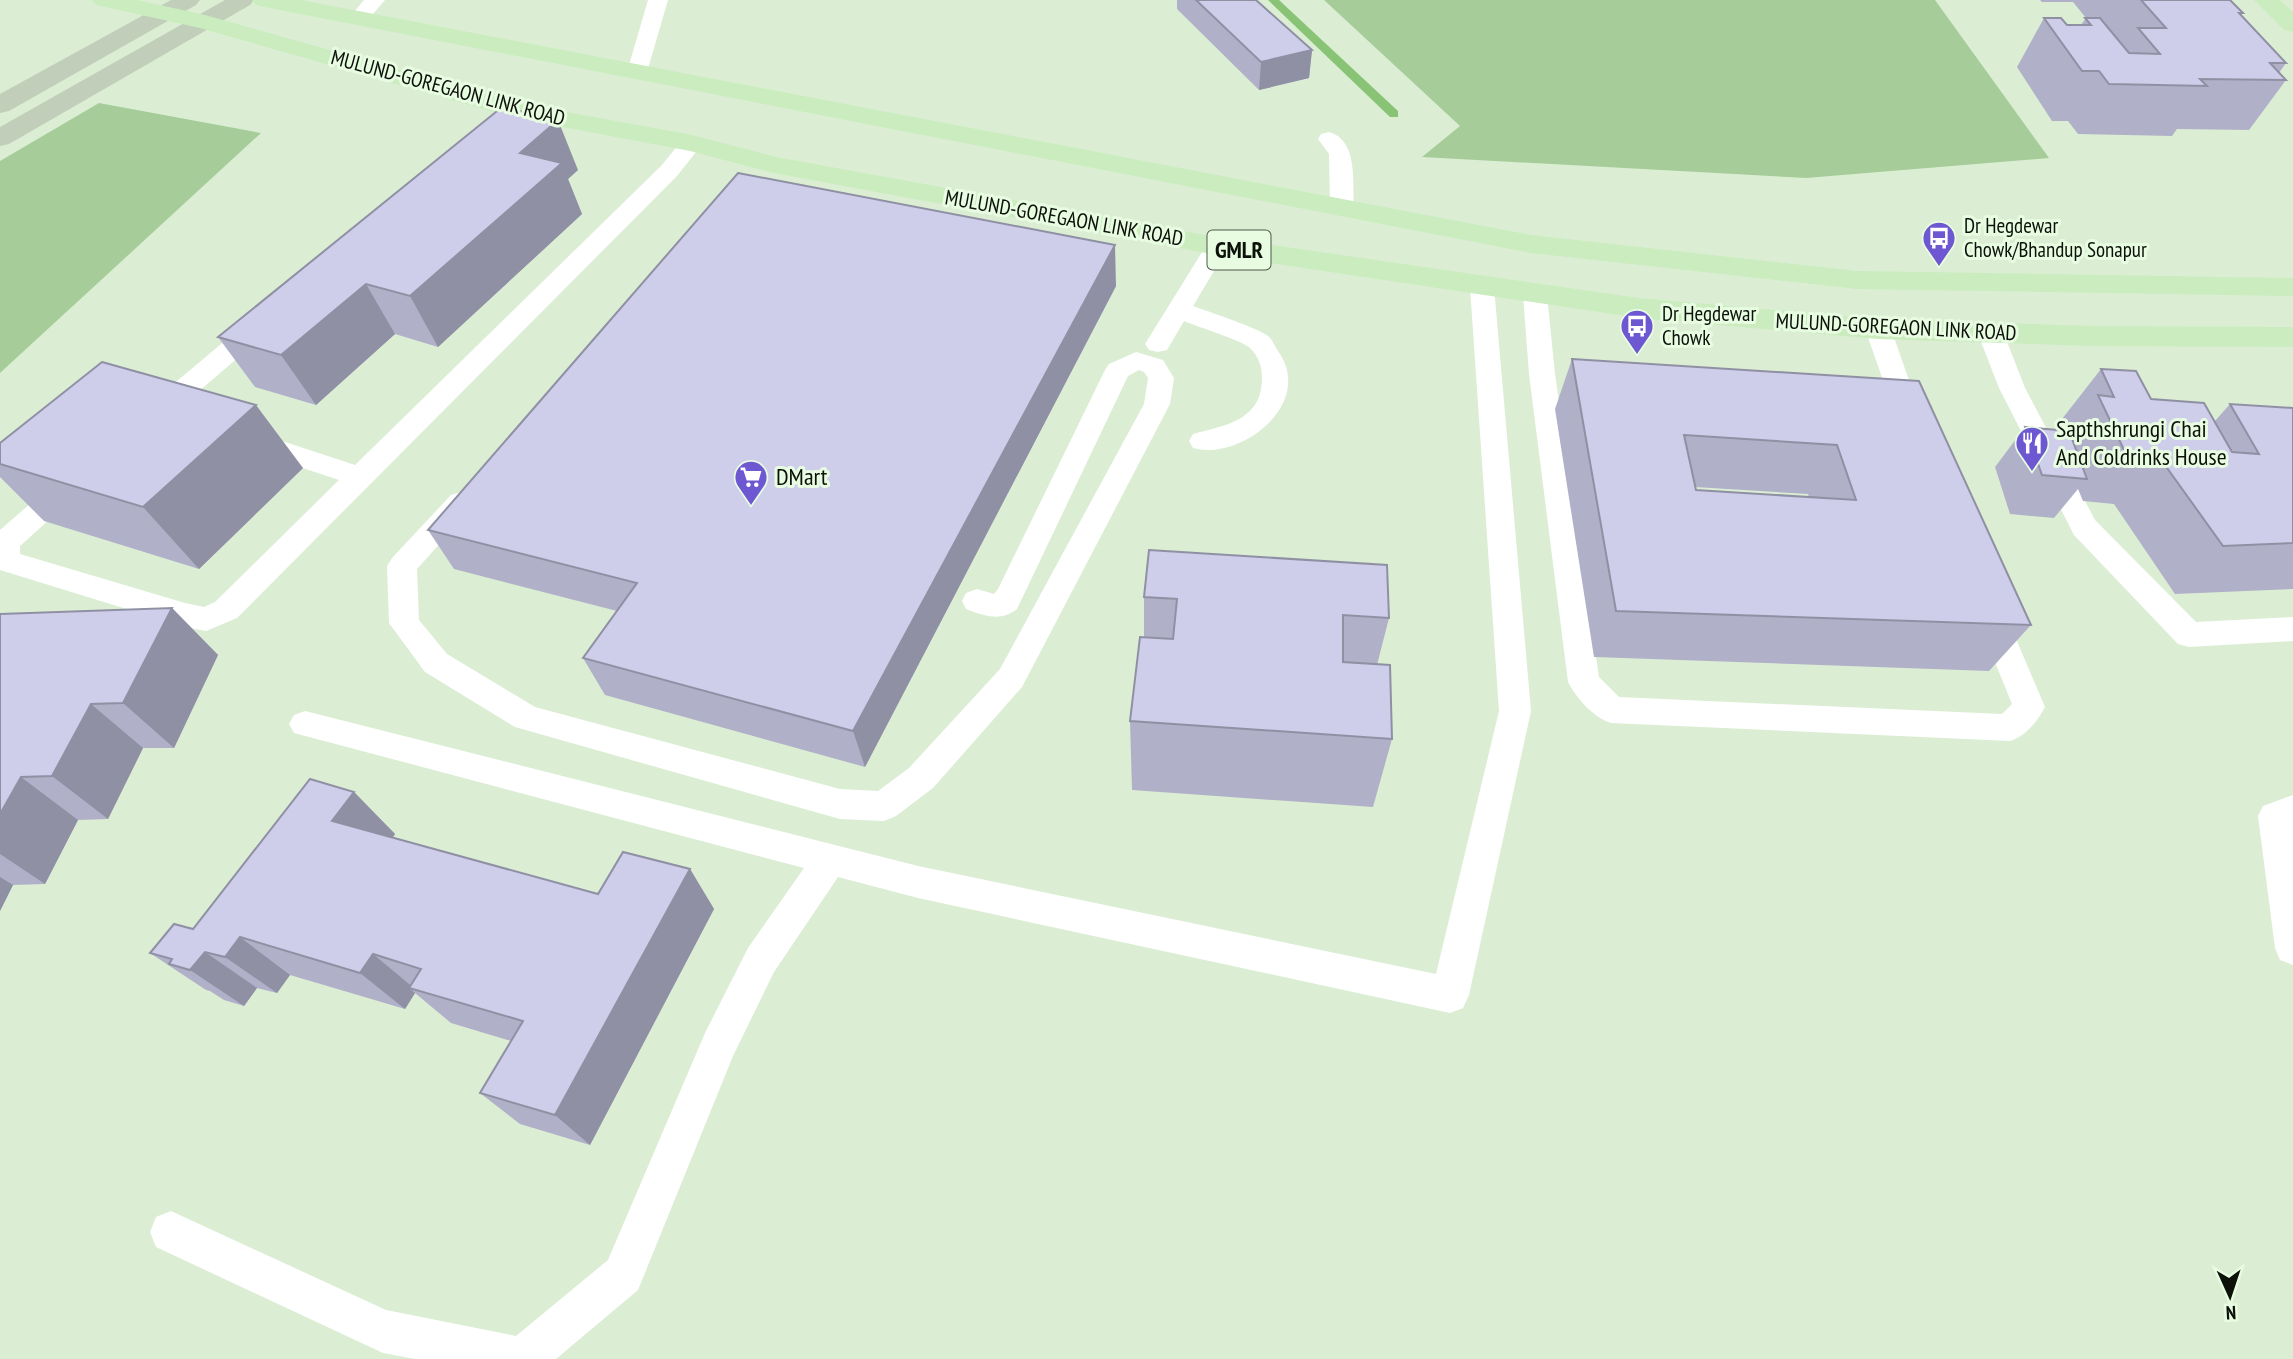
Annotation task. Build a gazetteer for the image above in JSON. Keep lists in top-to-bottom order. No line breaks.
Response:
{"streets":{"main road":["MULUND-GOREGAON LINK ROAD","GMLR"]},"places":{"bus stop":["Dr Hegdewar Chowk/Bhandup Sonapur","Dr Hegdewar Chowk"],"restaurant":["Sapthshrungi Chai And Coldrinks House"],"supermarket":["DMart"]},"north":"bottom"}
